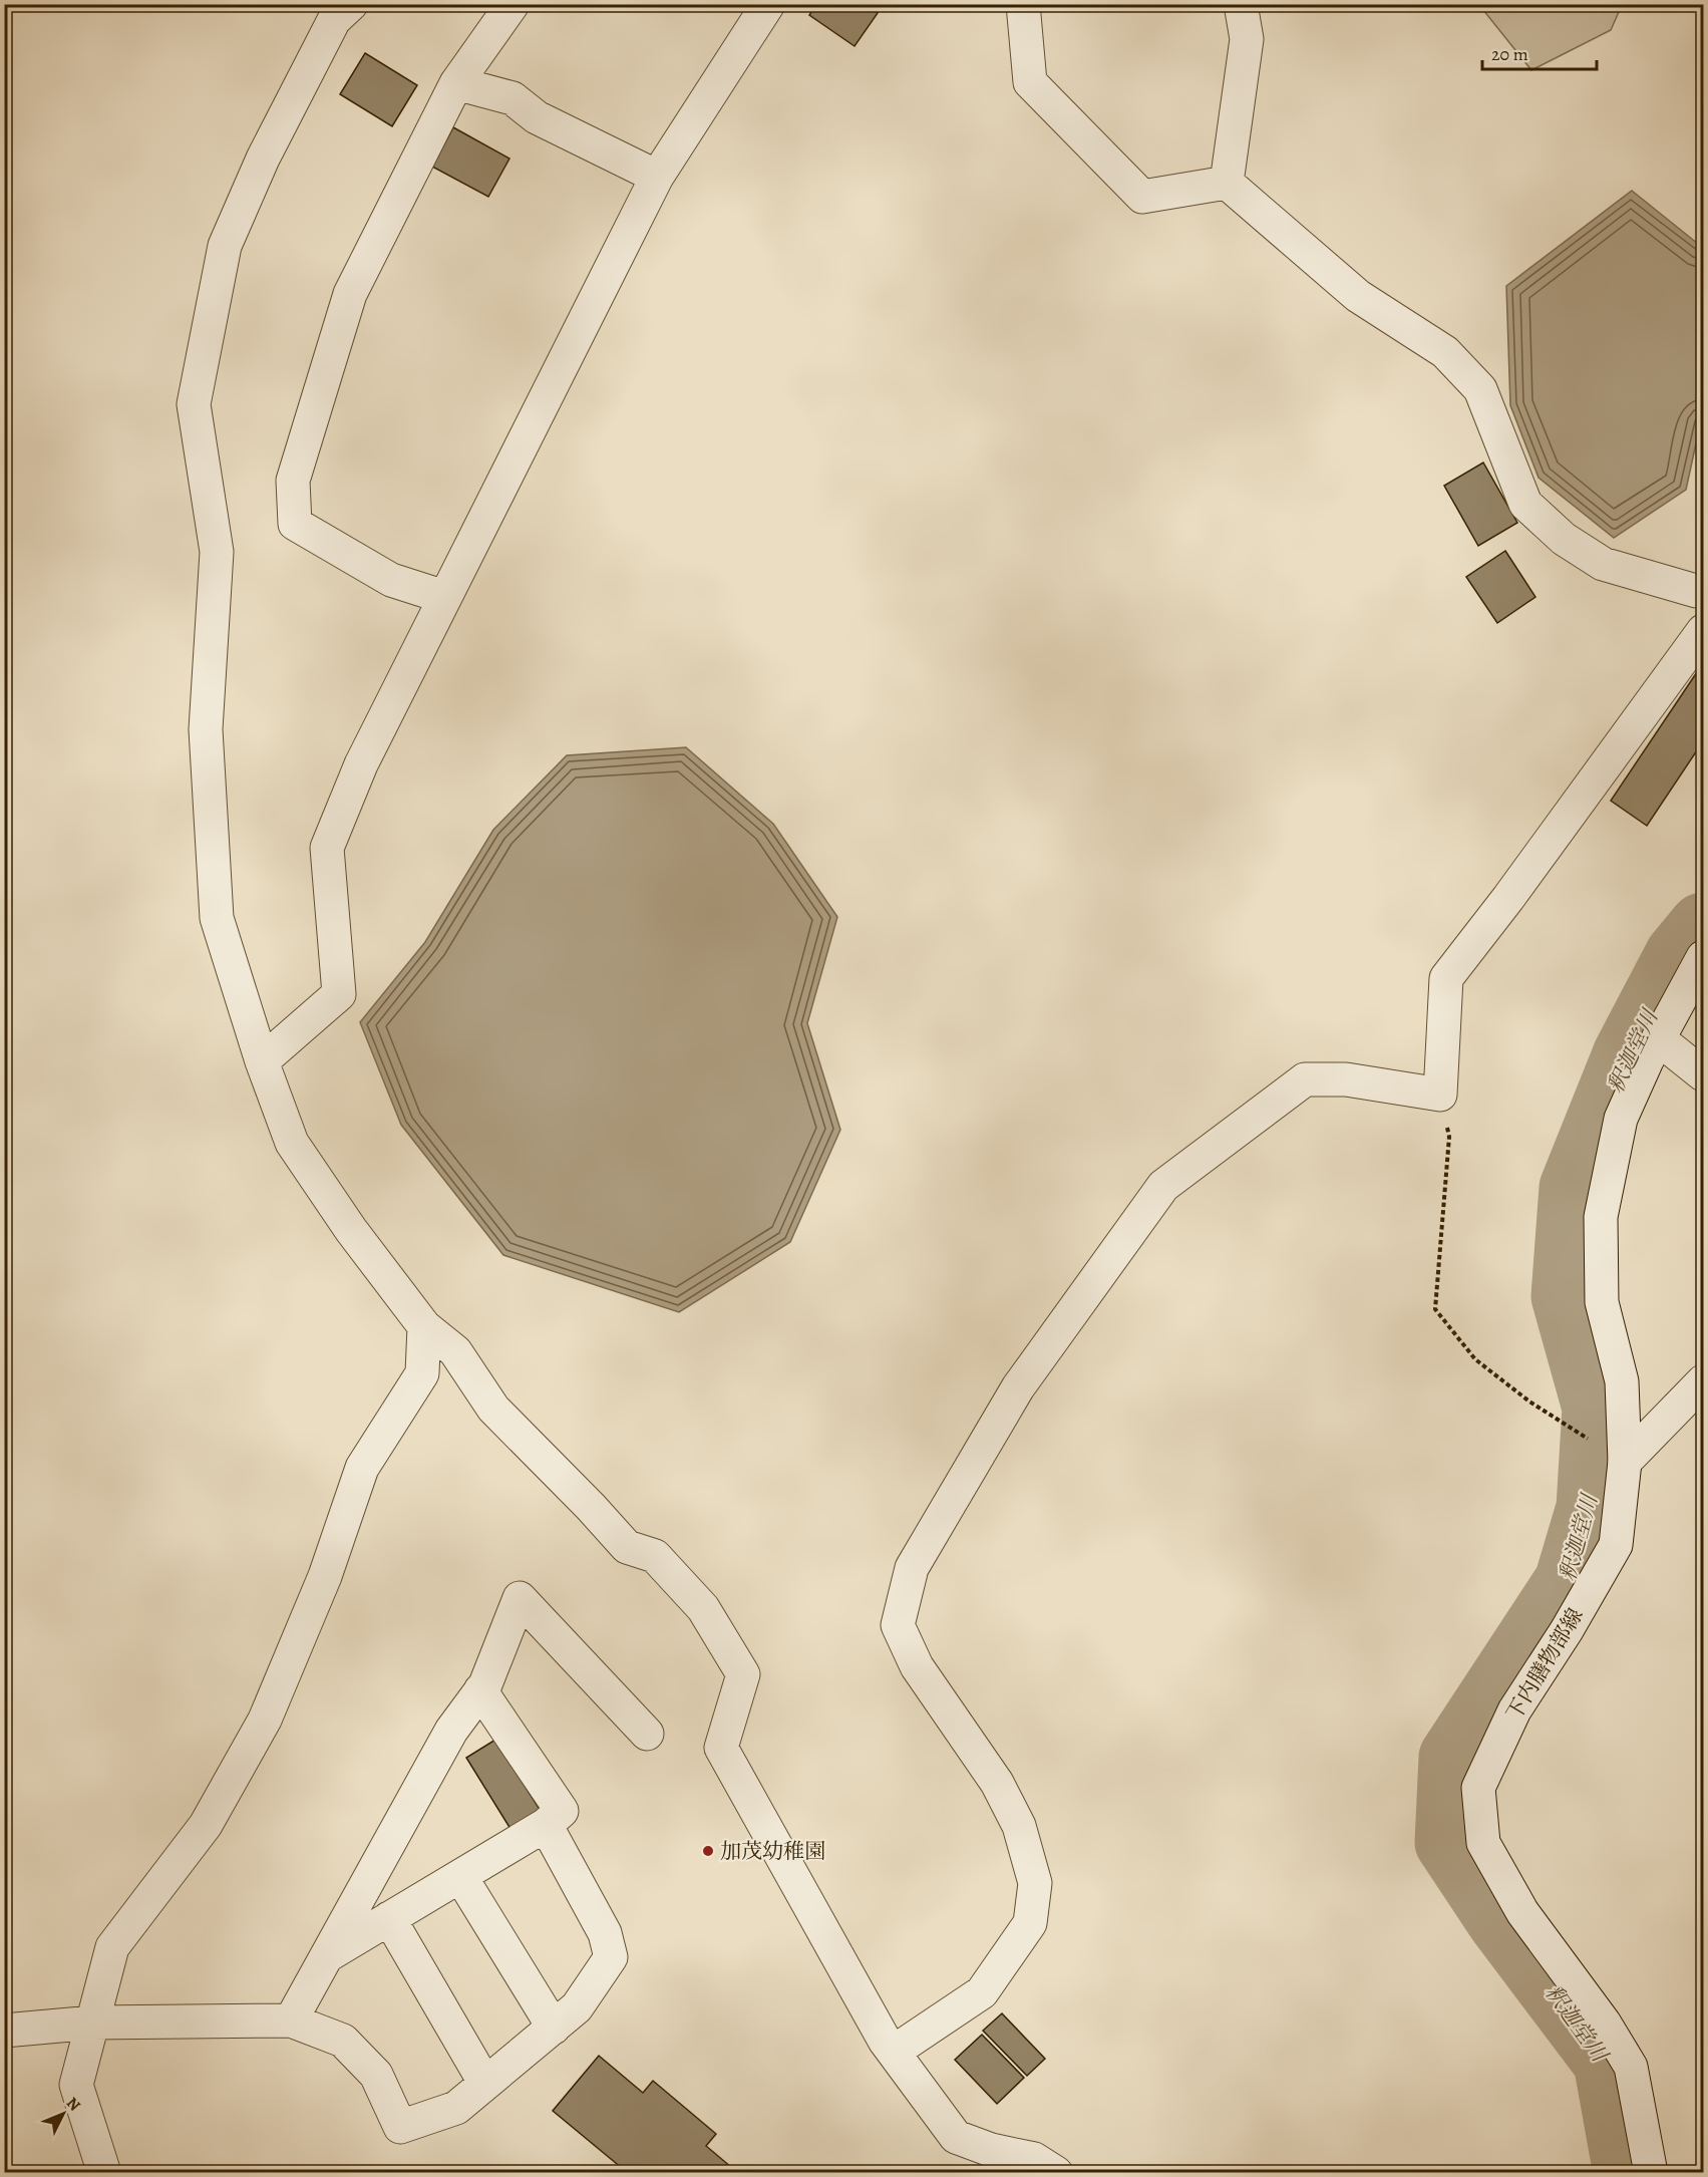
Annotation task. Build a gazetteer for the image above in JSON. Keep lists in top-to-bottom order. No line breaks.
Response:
{"streets":{"street":["下内膳物部線"]},"water":["釈迦堂川"],"places":["加茂幼稚園"],"scale_bar":"20 m","north":"top right"}
